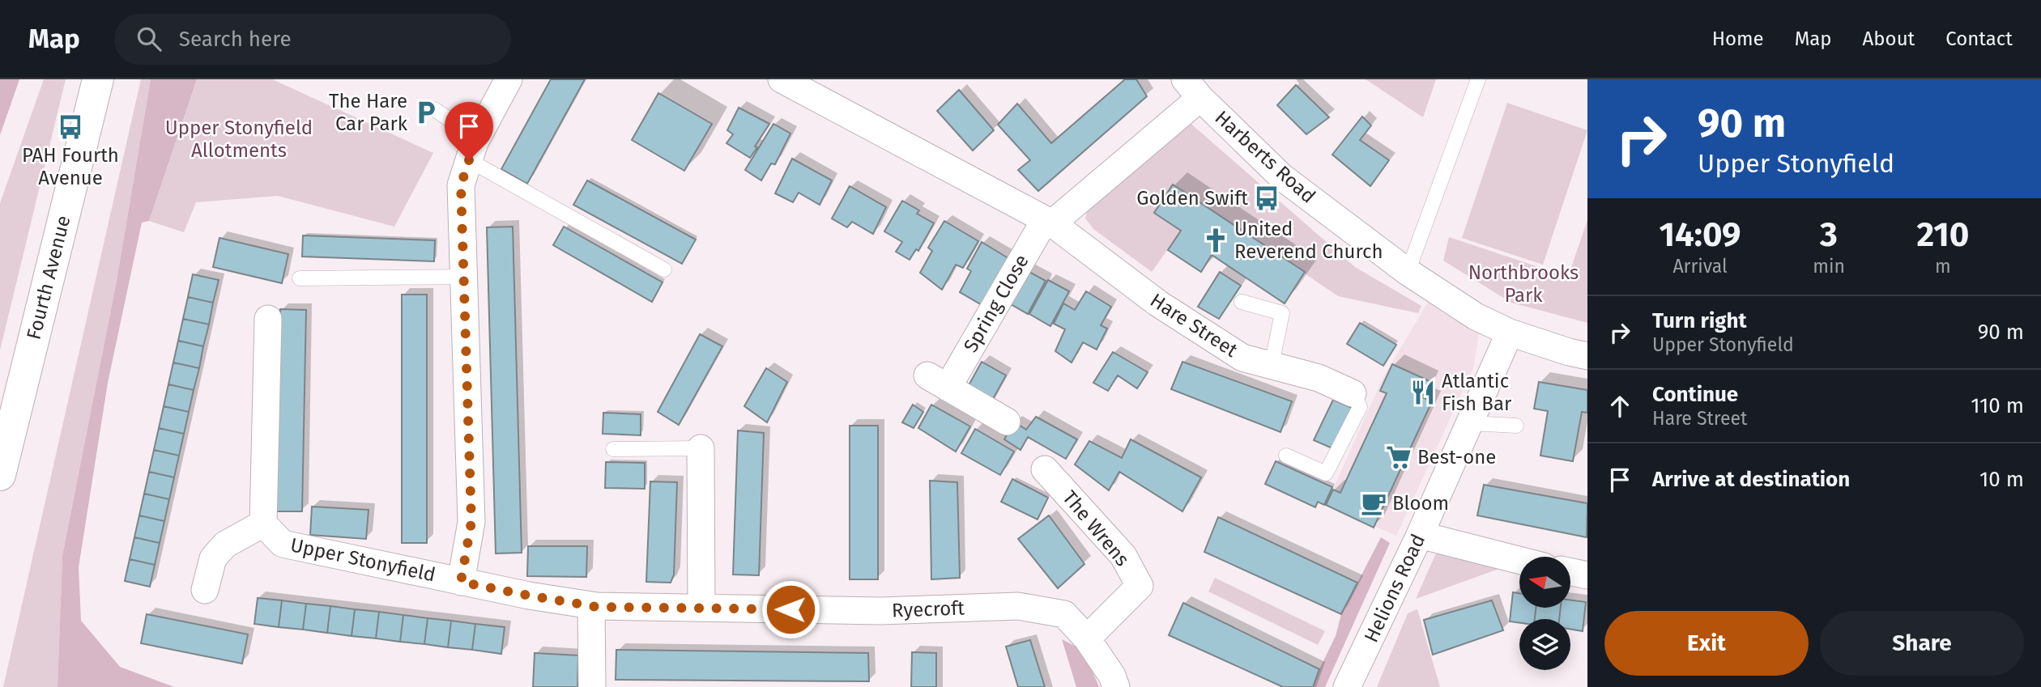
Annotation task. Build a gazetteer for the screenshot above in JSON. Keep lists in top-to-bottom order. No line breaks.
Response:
{"streets":{"street":["Harberts Road","Fourth Avenue","Spring Close","Hare Street","The Wrens","Upper Stonyfield","Helions Road","Ryecroft"]},"crossings":[["Harberts Road","Helions Road"],["Spring Close","Hare Street"],["The Wrens","Ryecroft"],["Upper Stonyfield","Ryecroft"]],"parks":["Upper Stonyfield Allotments","Northbrooks Park"],"places":{"parking":["The Hare Car Park"],"bus stop":["PAH Fourth Avenue","Golden Swift"],"church":["United Reverend Church"],"restaurant":["Atlantic Fish Bar"],"supermarket":["Best-one"],"cafe":["Bloom"]},"north":"left","page":{"header":"Map","search":"Search here","nav":["Home","Map","About","Contact"],"turn":["90 m","Upper Stonyfield"],"eta":["14:09","Arrival","3","min","210","m"],"list":[{"name":"Turn right","note":"Upper Stonyfield","value":"90 m"},{"name":"Continue","note":"Hare Street","value":"110 m"},{"name":"Arrive at destination","value":"10 m"}],"buttons":["Exit","Share"]}}
